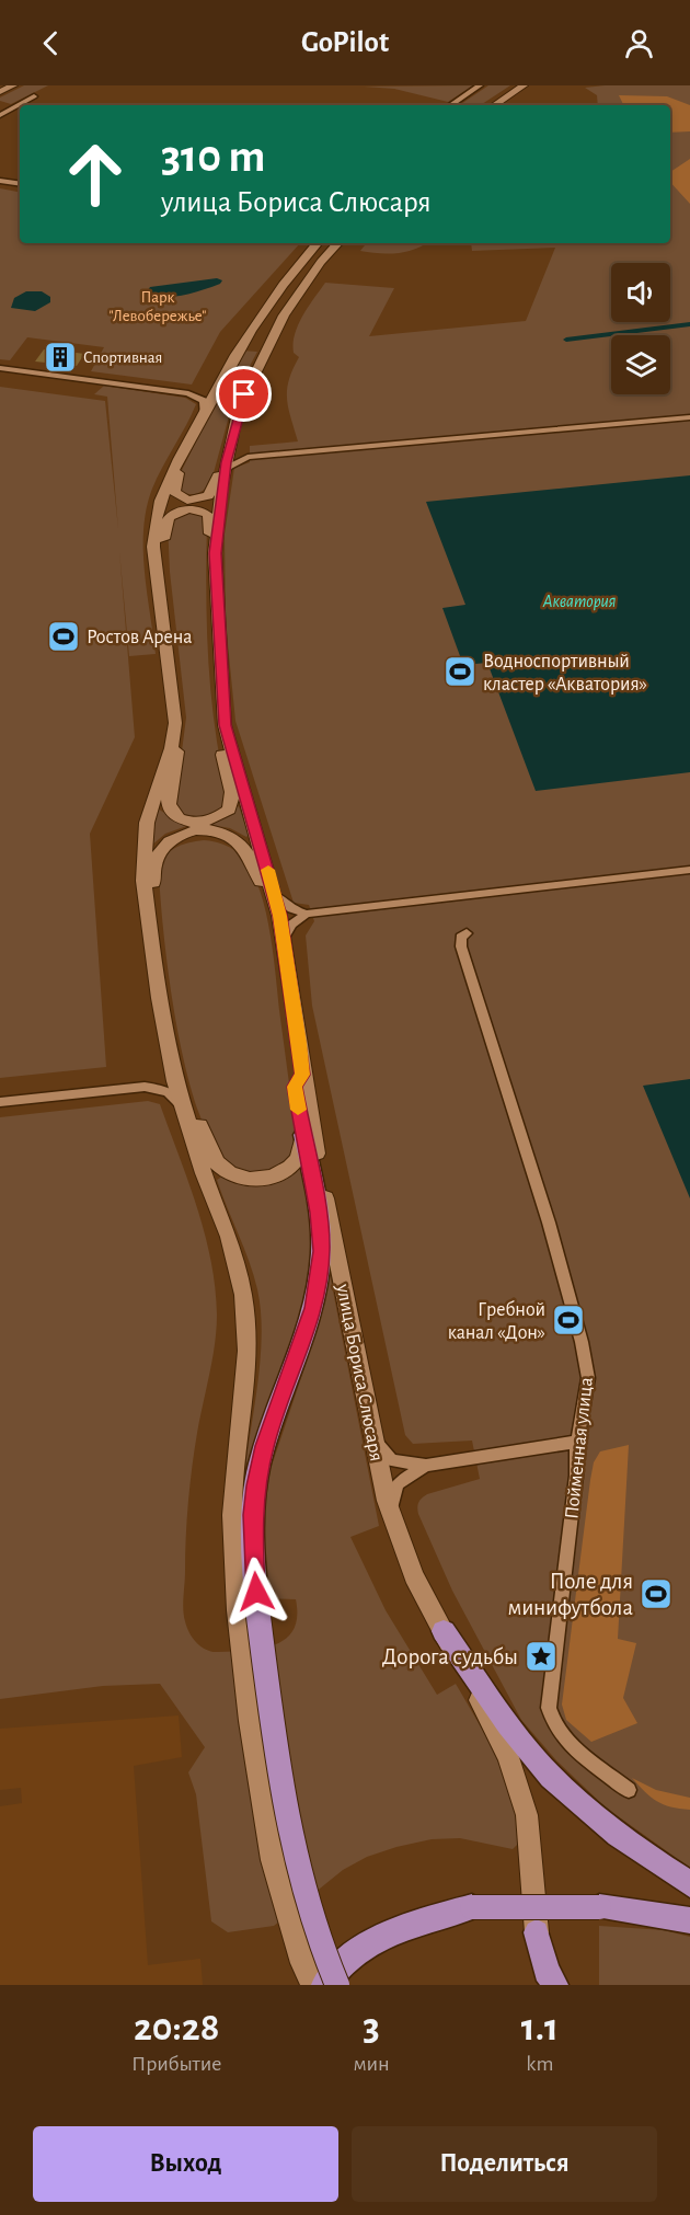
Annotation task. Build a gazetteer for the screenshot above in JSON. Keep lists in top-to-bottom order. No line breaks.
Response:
{"streets":{"main road":["улица Бориса Слюсаря"],"street":["Пойменная улица"]},"water":["Акватория"],"parks":["Парк \"Левобережье\""],"places":{"building":["Спортивная"],"sports":["Ростов Арена","Водноспортивный кластер «Акватория»","Гребной канал «Дон»","Поле для минифутбола"],"place":["Дорога судьбы"]},"page":{"header":"GoPilot","turn":["310 m","улица Бориса Слюсаря"],"eta":["20:28","Прибытие","3","мин","1.1","km"],"buttons":["Выход","Поделиться"]}}
